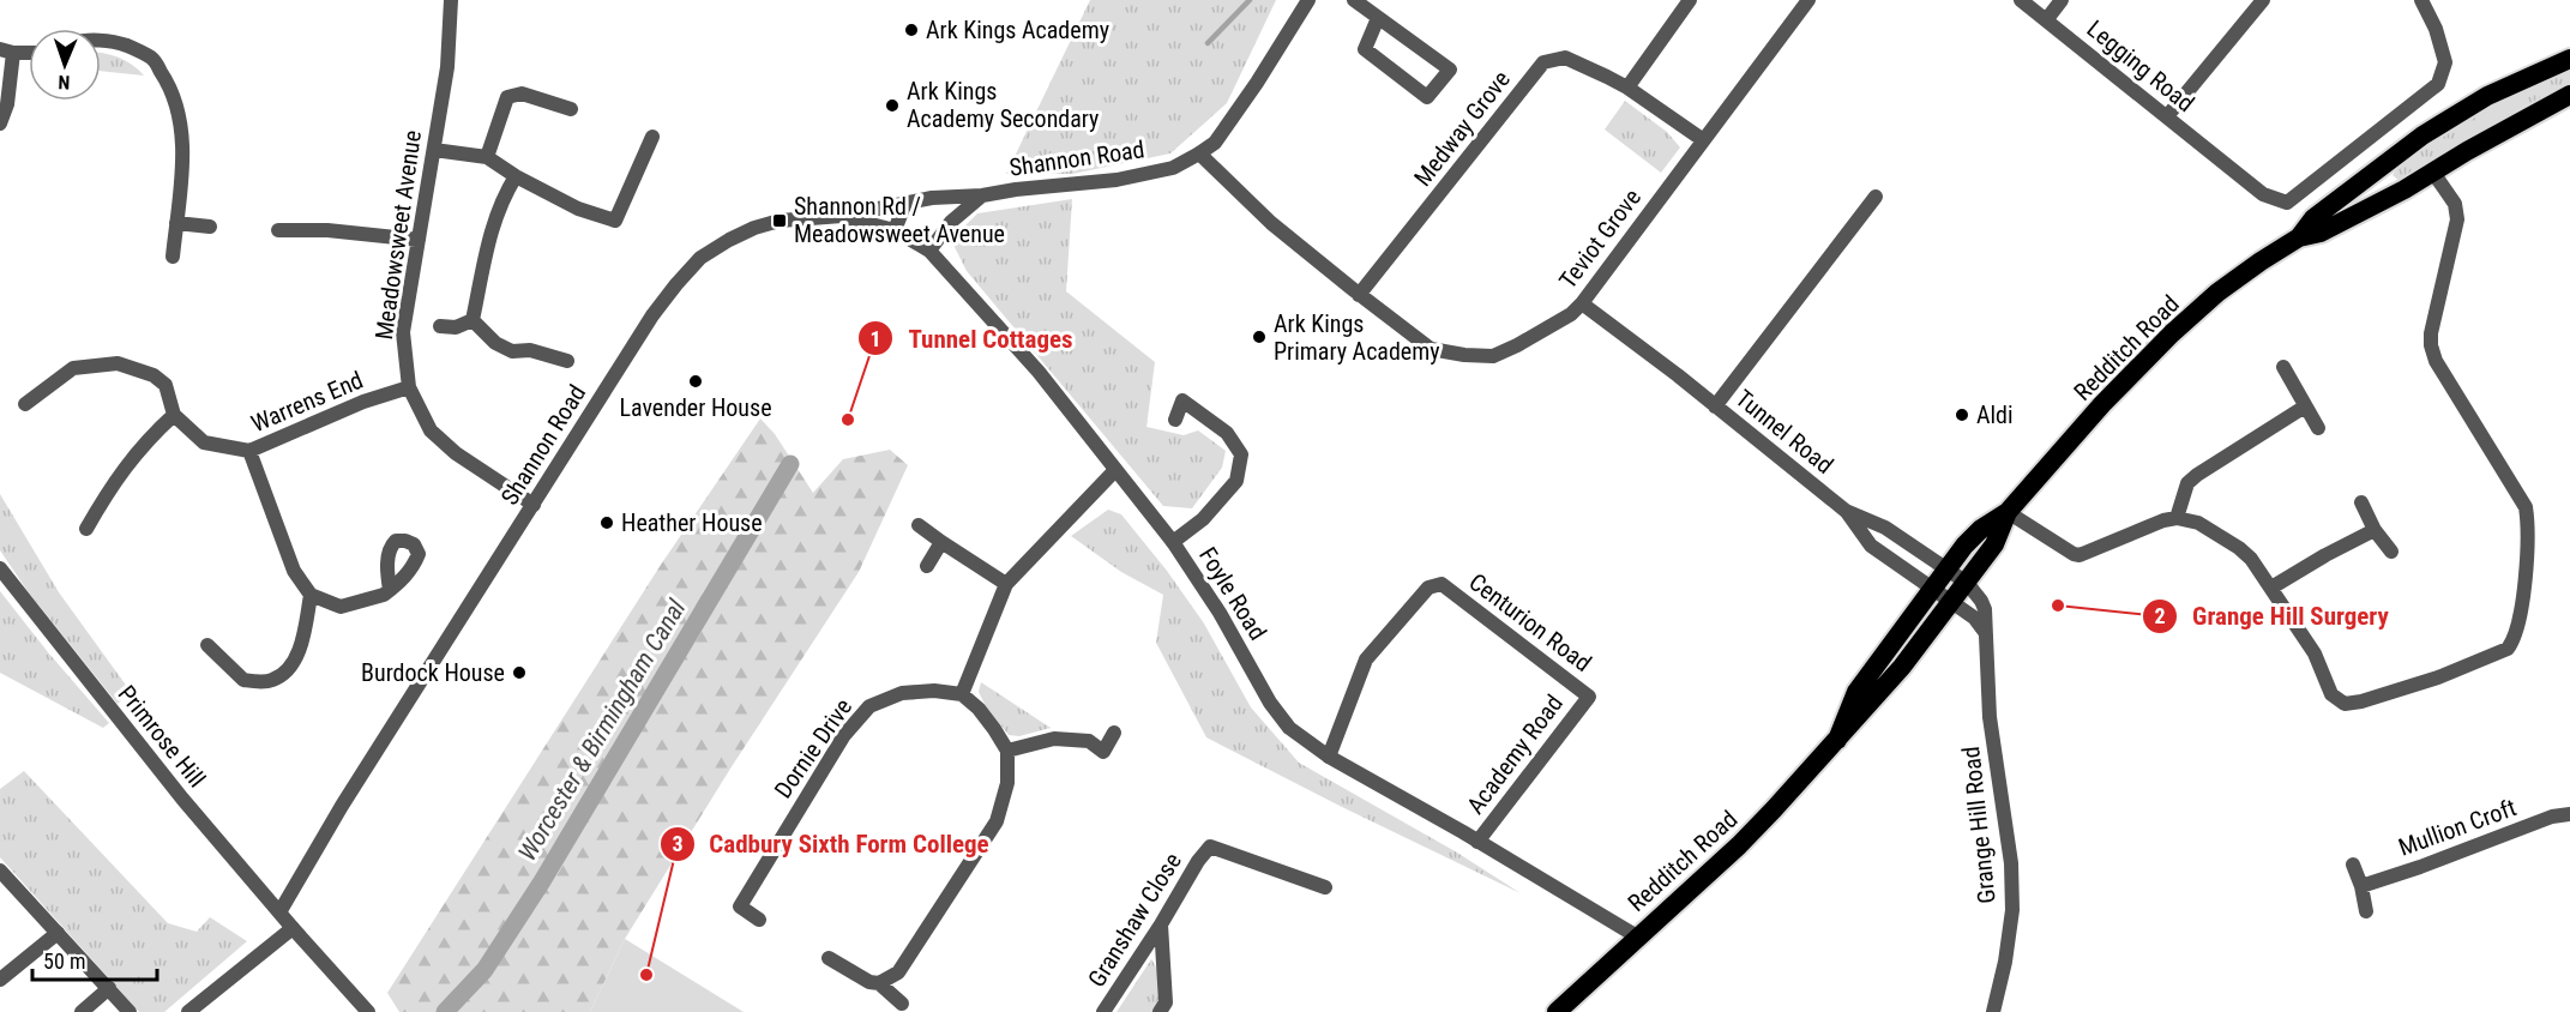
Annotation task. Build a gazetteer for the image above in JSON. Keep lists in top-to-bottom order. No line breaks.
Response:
{"streets":{"highway":["Redditch Road"],"street":["Legging Road","Medway Grove","Shannon Road","Meadowsweet Avenue","Teviot Grove","Warrens End","Tunnel Road","Foyle Road","Centurion Road","Primrose Hill","Dornie Drive","Academy Road","Grange Hill Road","Mullion Croft","Granshaw Close"]},"crossings":[["Medway Grove","Teviot Grove"],["Shannon Road","Meadowsweet Avenue"],["Shannon Road","Teviot Grove"],["Shannon Road","Foyle Road"],["Shannon Road","Primrose Hill"],["Meadowsweet Avenue","Warrens End"],["Teviot Grove","Tunnel Road"],["Redditch Road","Tunnel Road"],["Redditch Road","Foyle Road"],["Redditch Road","Grange Hill Road"],["Tunnel Road","Grange Hill Road"],["Foyle Road","Centurion Road"],["Foyle Road","Academy Road"],["Centurion Road","Academy Road"]],"water":["Worcester & Birmingham Canal"],"places":{"other":["Ark Kings Academy","Ark Kings Academy Secondary","Ark Kings Primary Academy","Lavender House","Aldi","Tunnel Cottages","Heather House","Grange Hill Surgery","Burdock House","Cadbury Sixth Form College"],"transit":["Shannon Rd / Meadowsweet Avenue"]},"scale_bar":"50 m","north":"bottom"}
